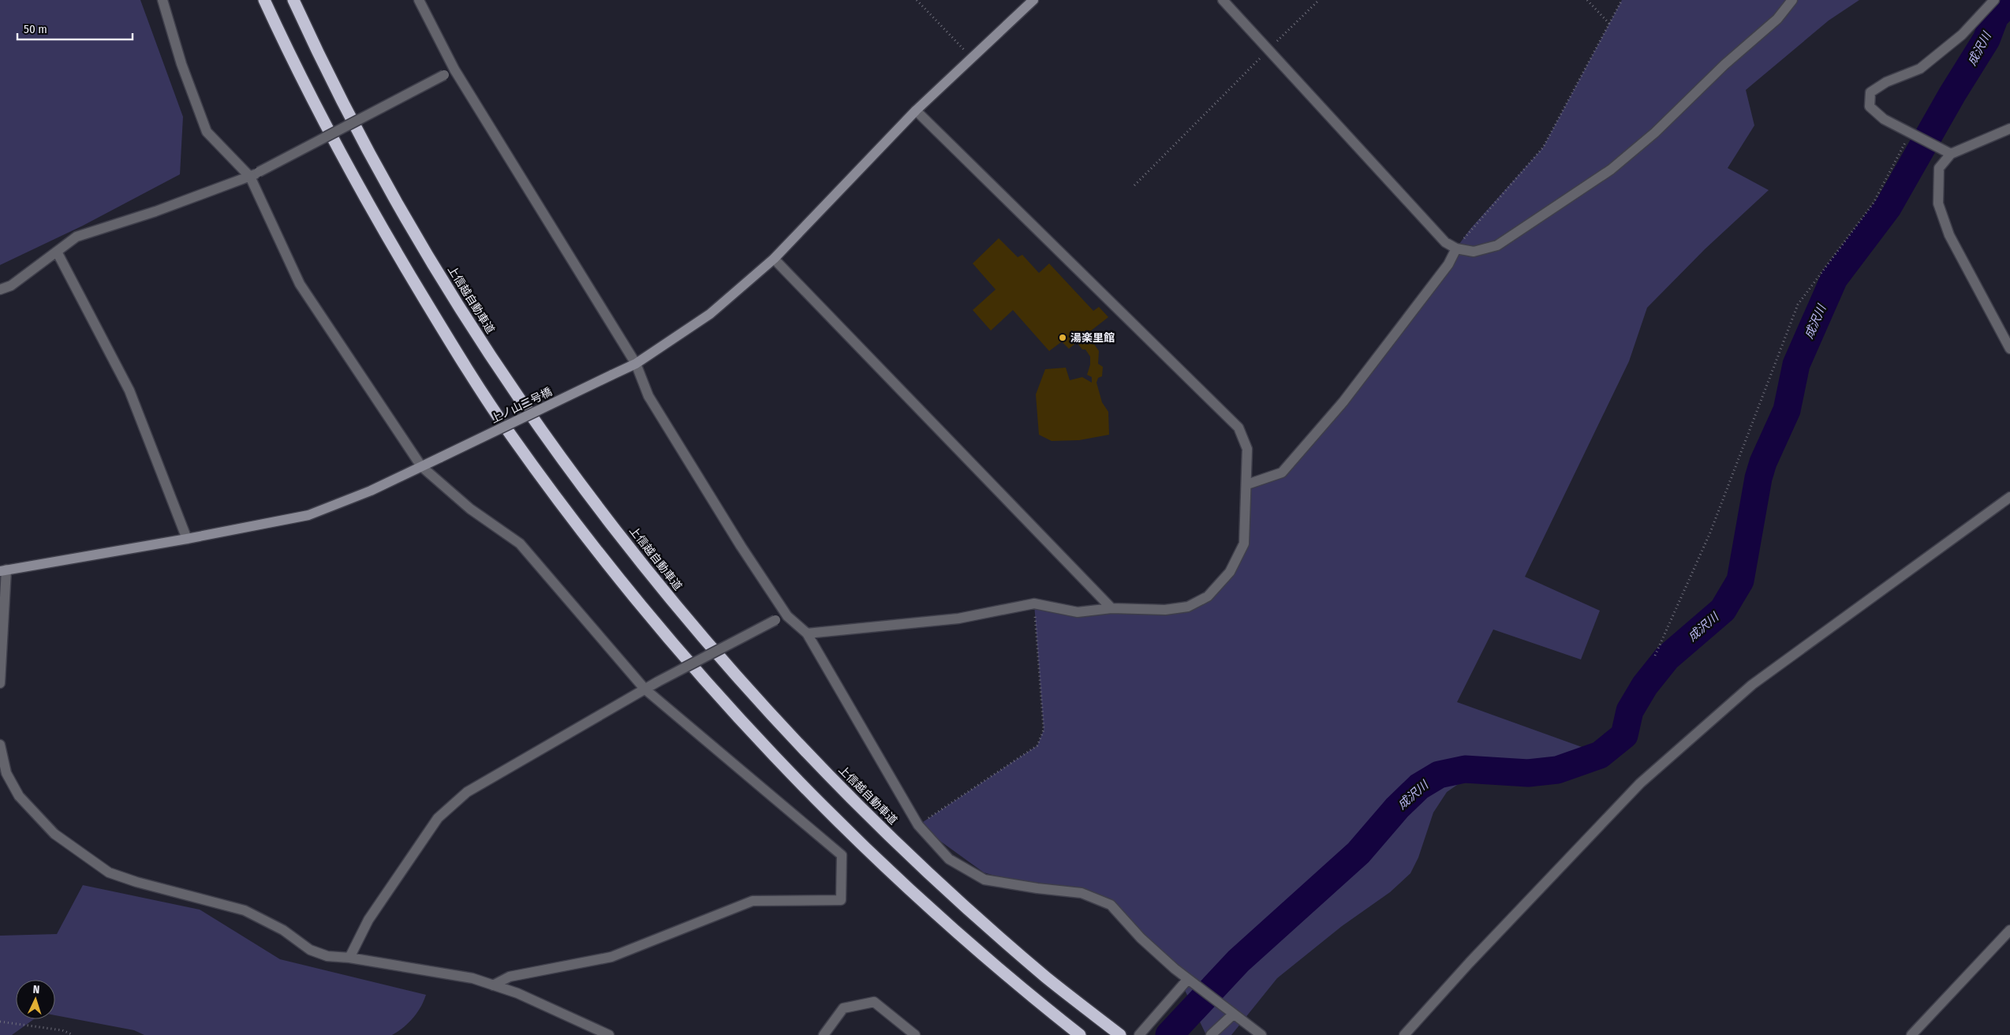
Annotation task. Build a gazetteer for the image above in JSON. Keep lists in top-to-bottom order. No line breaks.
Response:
{"streets":{"highway":["上信越自動車道"],"street":["上ノ山二号橋"]},"water":["成沢川"],"places":["湯楽里館"],"scale_bar":"50 m","north":"top"}
